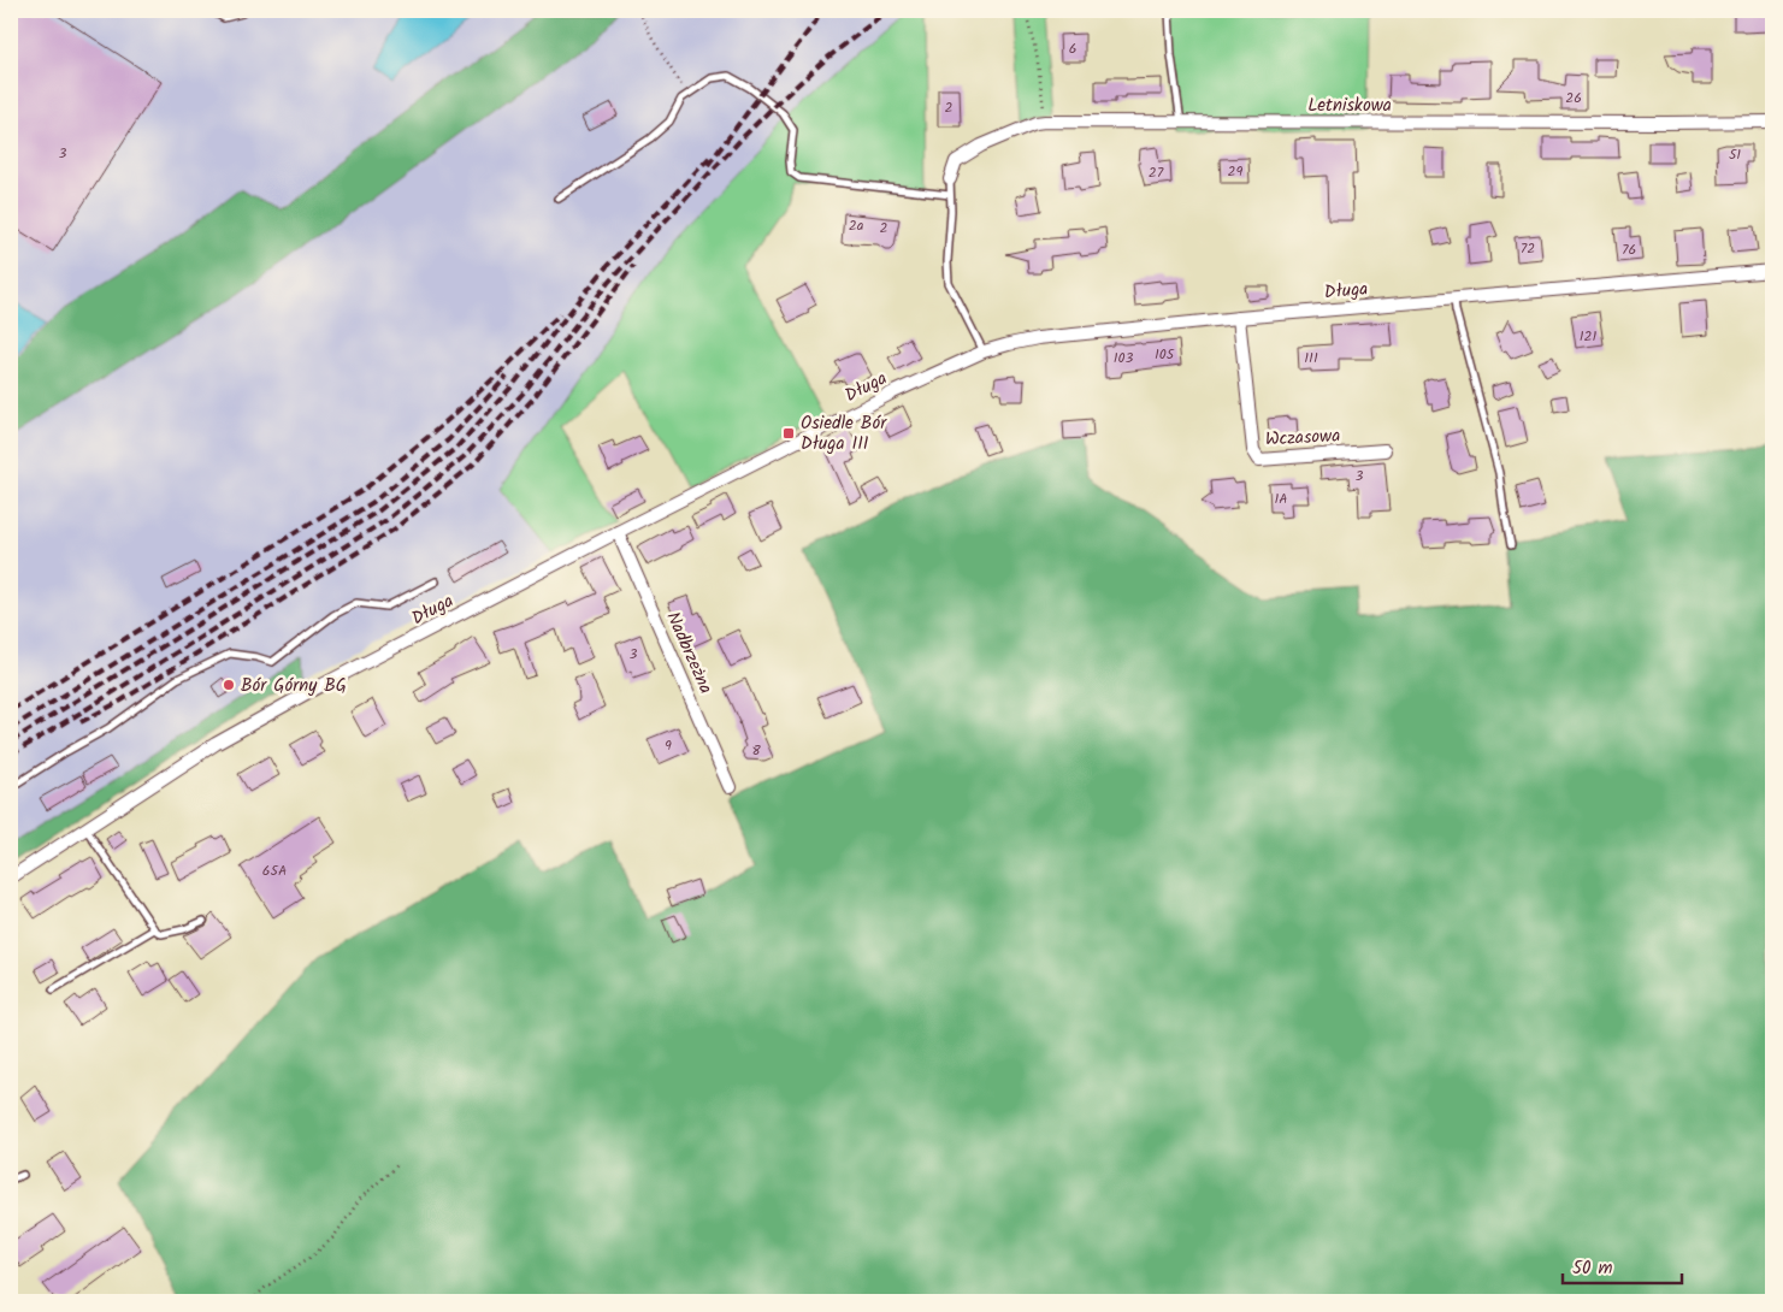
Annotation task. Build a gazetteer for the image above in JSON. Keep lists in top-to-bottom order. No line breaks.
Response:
{"streets":{"street":["Letniskowa","Długa","Wczasowa","Nadbrzeżna"]},"crossings":[["Długa","Wczasowa"],["Długa","Nadbrzeżna"]],"places":{"transit":["Osiedle Bór Długa III"],"other":["Bór Górny BG"]},"house_numbers":["6","26","2","3","51","29","27","2a","2","72","76","121","105","103","111","3","1A","3","9","8","65A"],"scale_bar":"50 m"}
